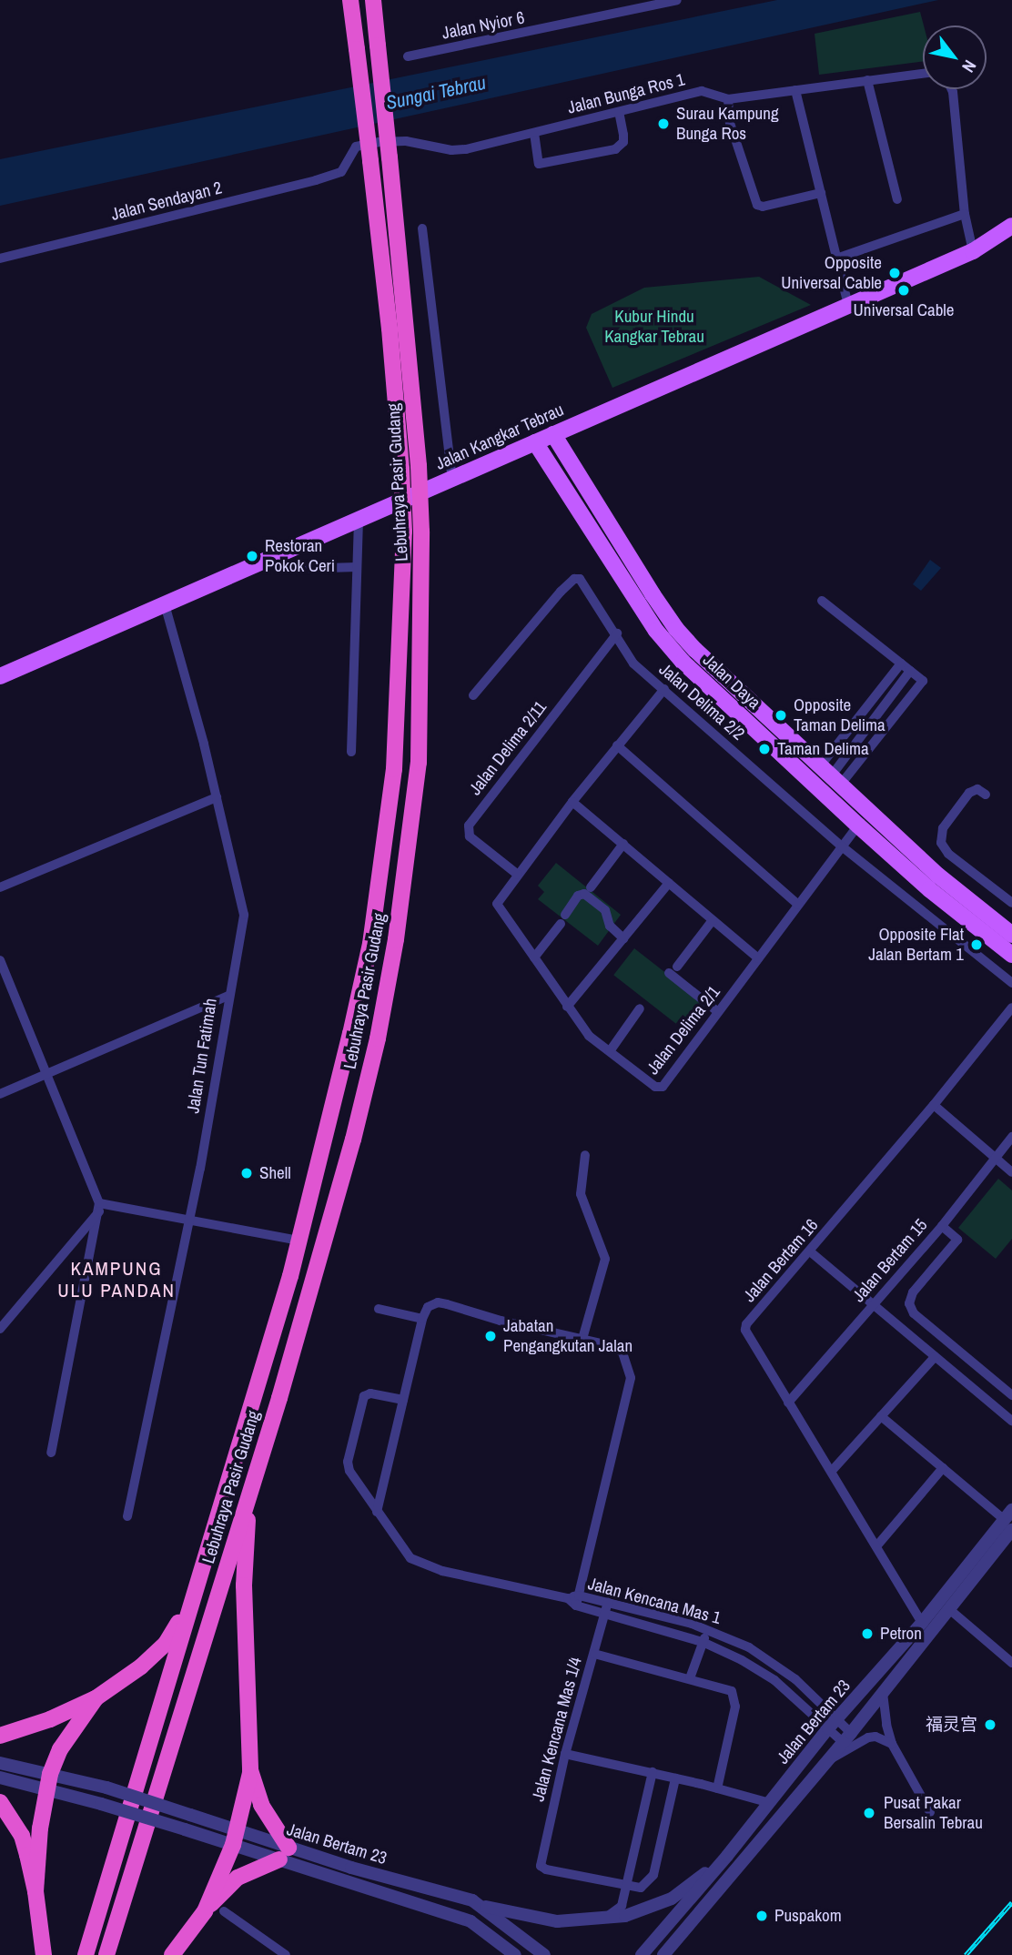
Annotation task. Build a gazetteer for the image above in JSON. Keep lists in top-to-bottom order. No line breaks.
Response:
{"streets":{"highway":["Lebuhraya Pasir Gudang"],"main road":["Jalan Kangkar Tebrau","Jalan Daya"],"street":["Jalan Nyior 6","Jalan Bunga Ros 1","Jalan Sendayan 2","Jalan Delima 2/2","Jalan Delima 2/11","Jalan Delima 2/1","Jalan Tun Fatimah","Jalan Bertam 16","Jalan Bertam 15","Jalan Kencana Mas 1","Jalan Bertam 23","Jalan Kencana Mas 1/4"]},"crossings":[["Jalan Bunga Ros 1","Jalan Sendayan 2"],["Jalan Kangkar Tebrau","Jalan Daya"],["Jalan Kangkar Tebrau","Jalan Tun Fatimah"],["Jalan Daya","Jalan Delima 2/1"],["Jalan Delima 2/2","Jalan Delima 2/11"],["Jalan Delima 2/2","Jalan Delima 2/1"],["Jalan Delima 2/11","Jalan Delima 2/1"],["Jalan Bertam 16","Jalan Bertam 15"],["Jalan Bertam 16","Jalan Bertam 23"],["Jalan Kencana Mas 1","Jalan Bertam 23"],["Jalan Kencana Mas 1","Jalan Kencana Mas 1/4"]],"districts":["KAMPUNG ULU PANDAN"],"water":["Sungai Tebrau"],"parks":["Kubur Hindu Kangkar Tebrau"],"places":["Surau Kampung Bunga Ros","Opposite Universal Cable","Universal Cable","Restoran Pokok Ceri","Opposite Taman Delima","Taman Delima","Opposite Flat Jalan Bertam 1","Shell","Jabatan Pengangkutan Jalan","Petron","福灵宫","Pusat Pakar Bersalin Tebrau","Puspakom"],"north":"bottom right"}
